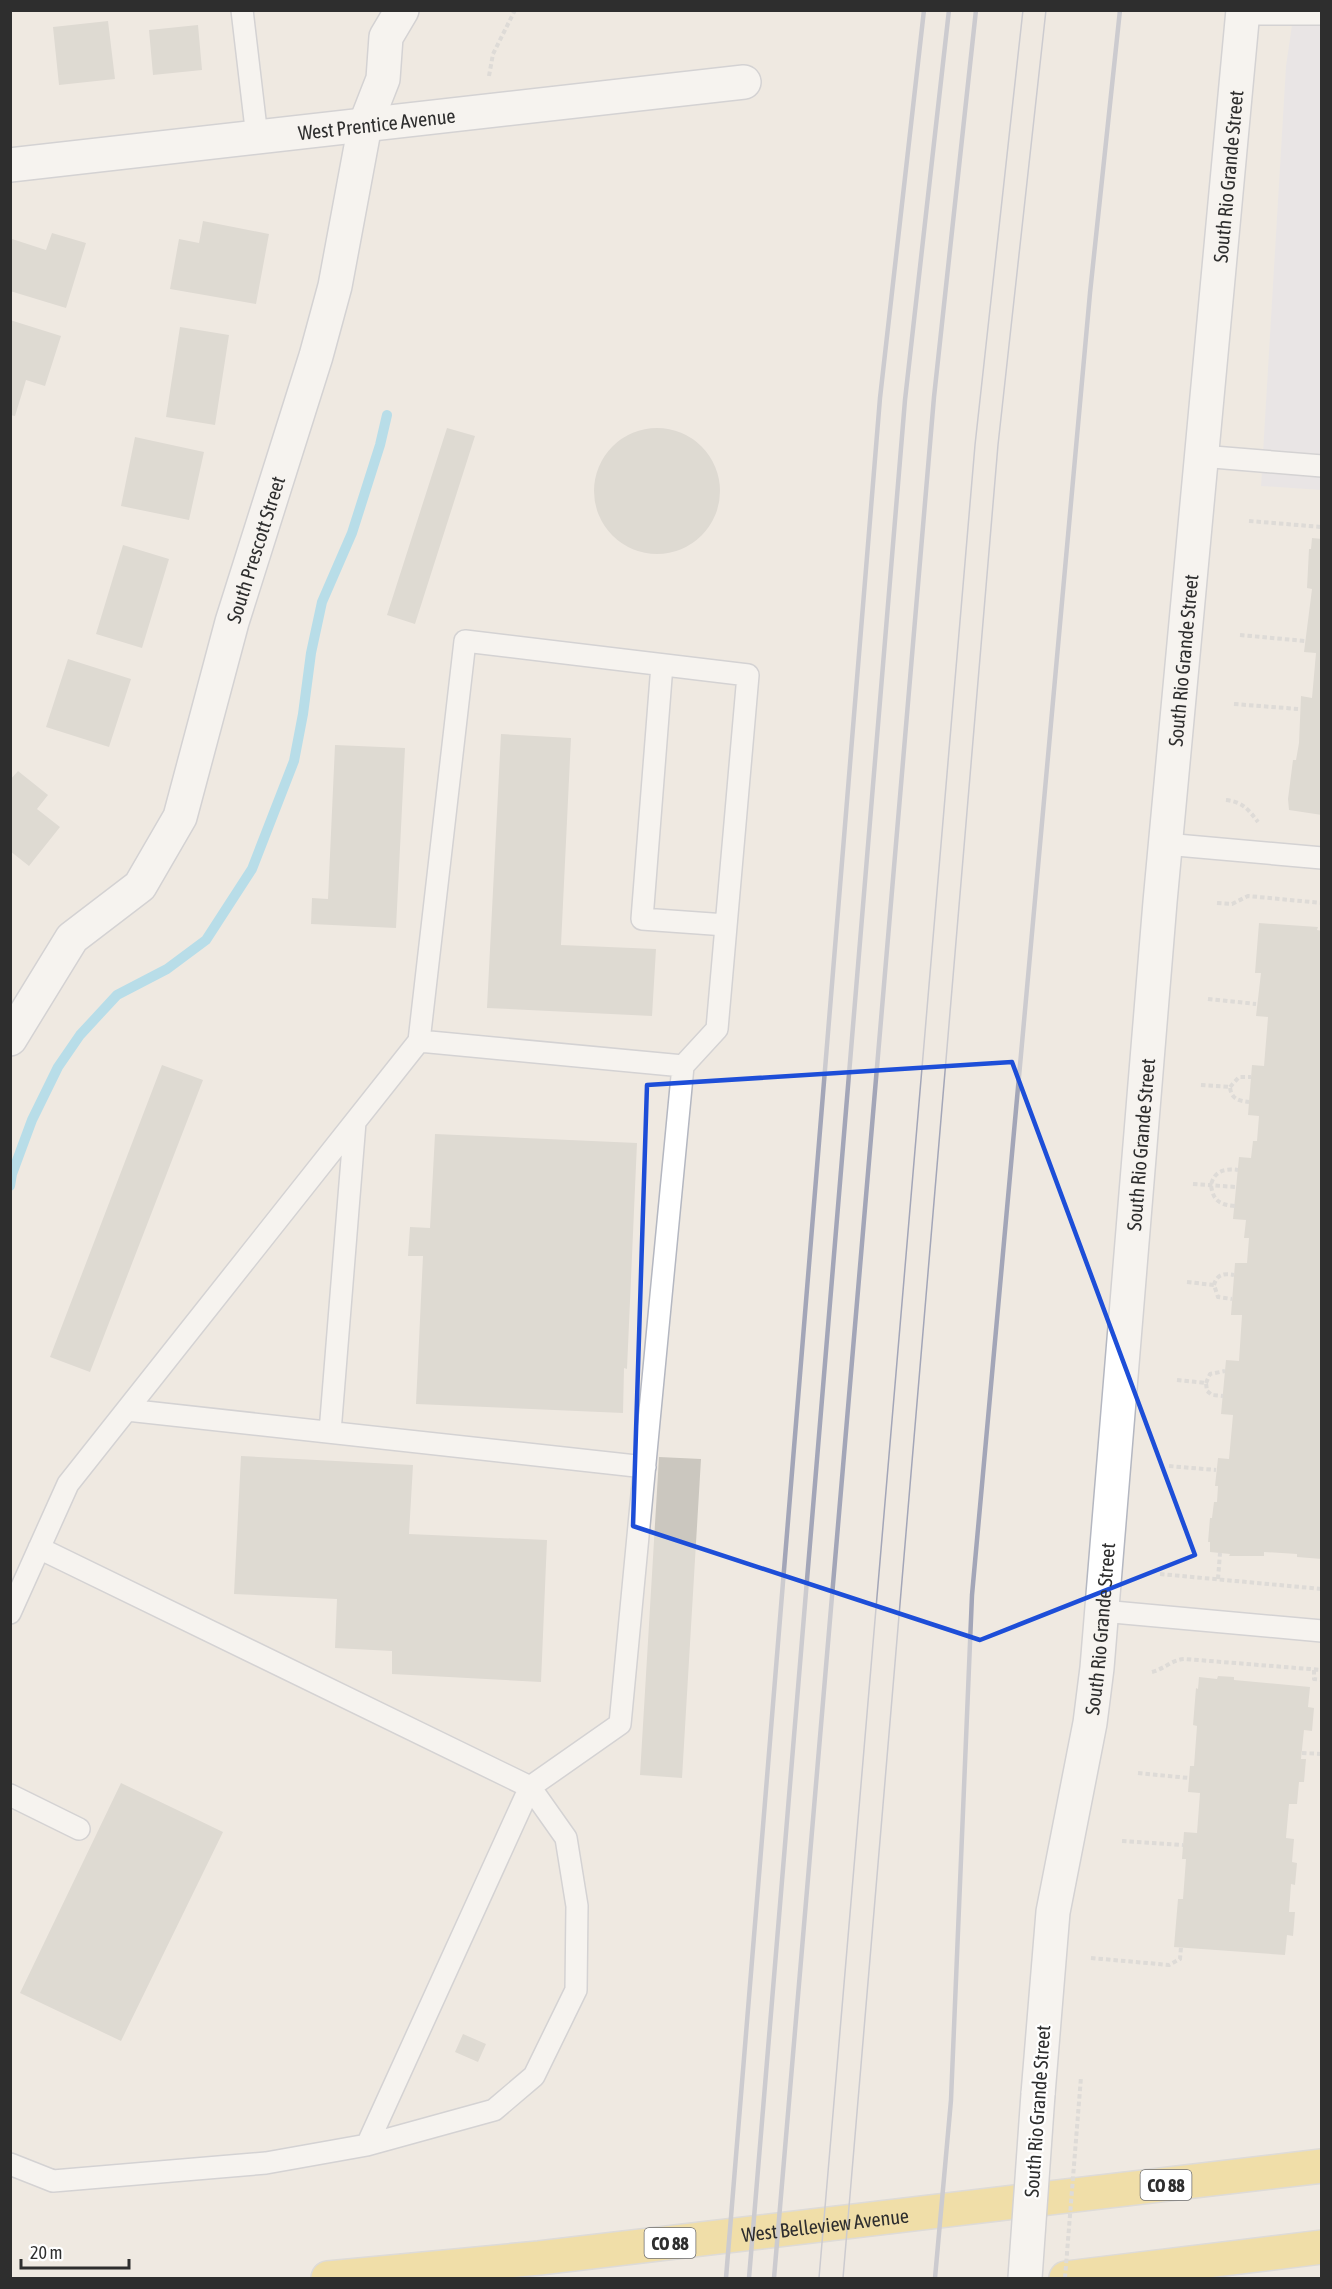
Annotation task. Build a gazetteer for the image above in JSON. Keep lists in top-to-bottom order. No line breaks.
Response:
{"streets":{"main road":["CO 88","West Belleview Avenue"],"street":["West Prentice Avenue","South Rio Grande Street","South Prescott Street"]},"crossings":[["West Prentice Avenue","South Prescott Street"]],"scale_bar":"20 m"}
